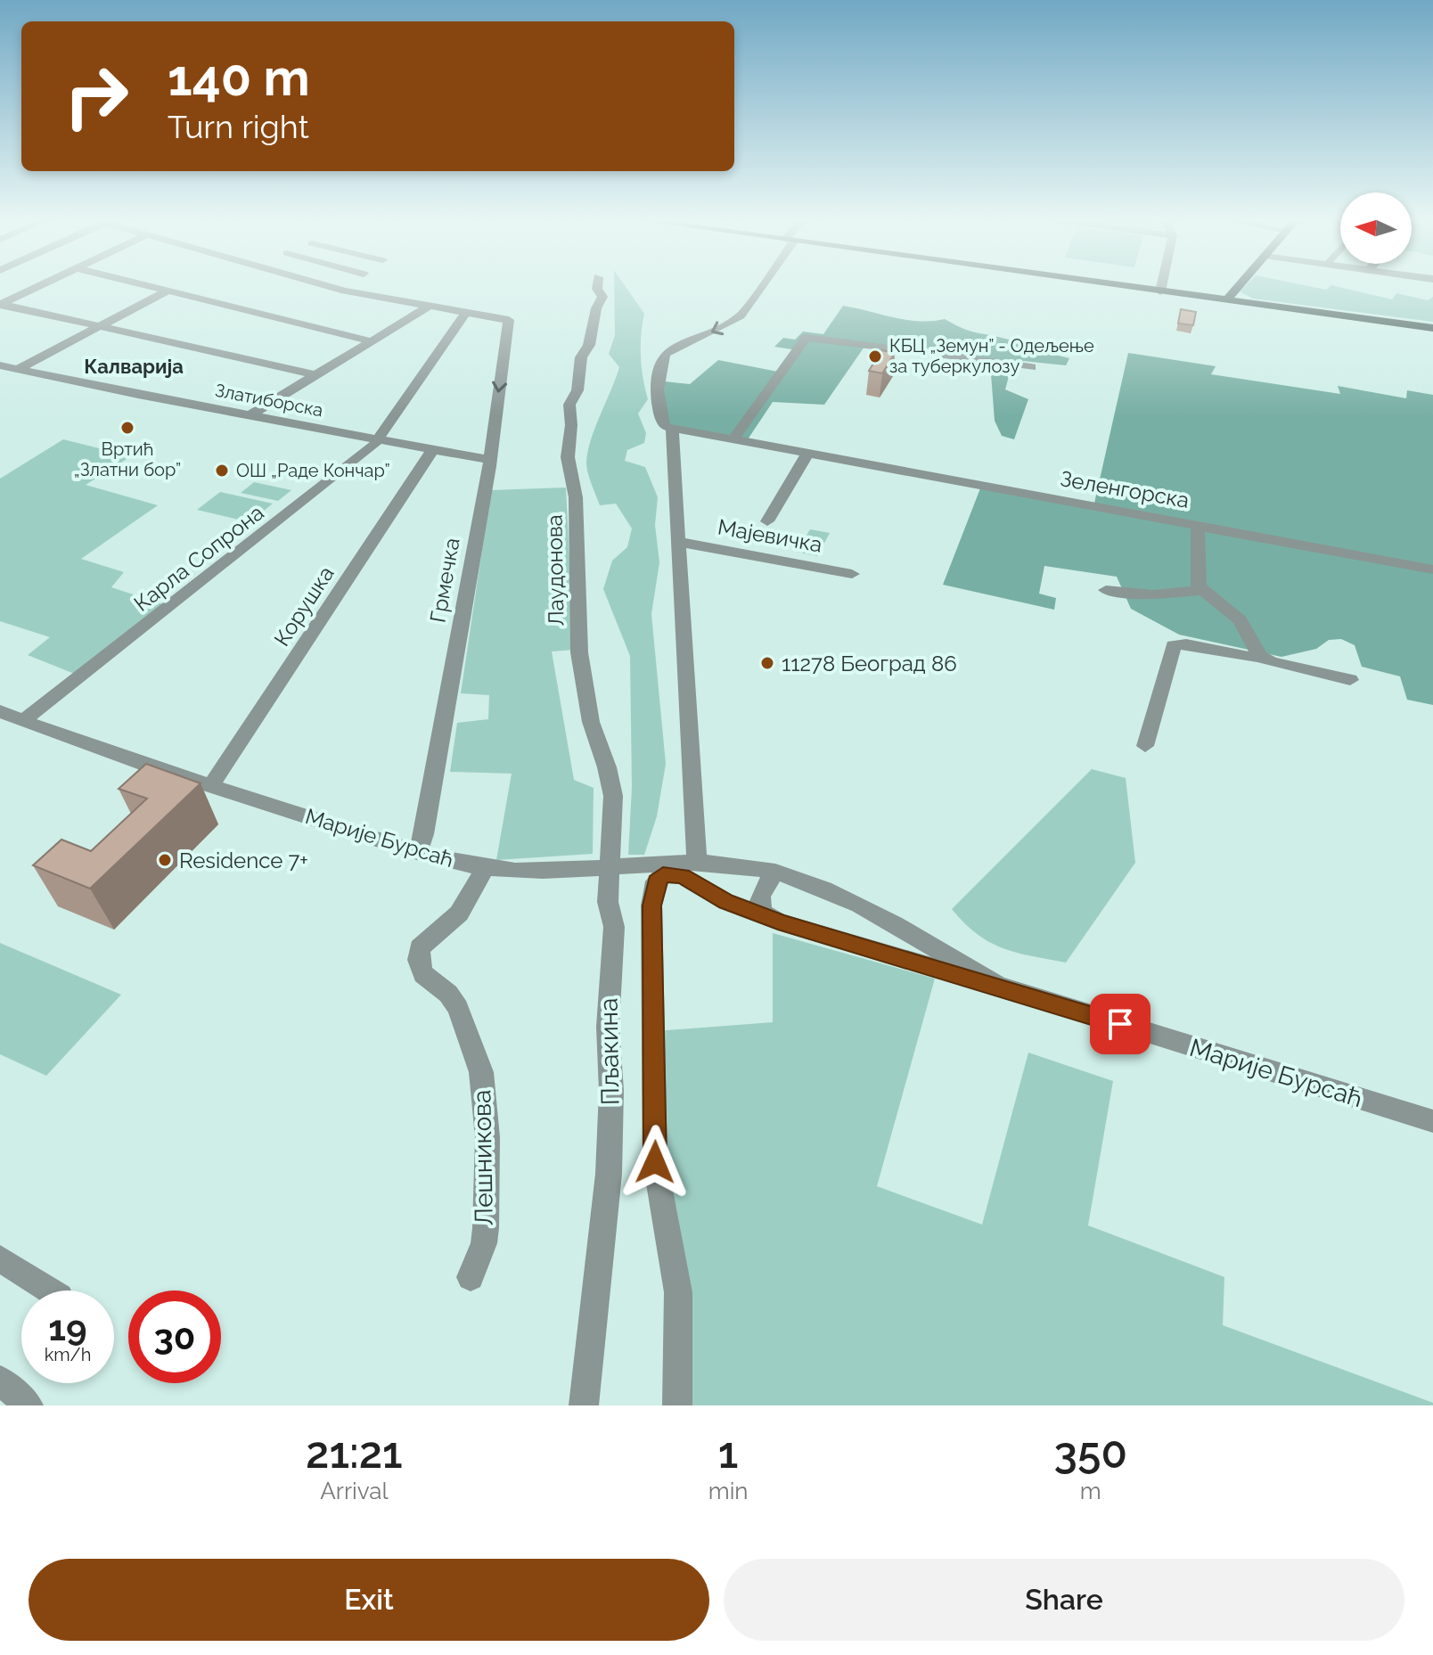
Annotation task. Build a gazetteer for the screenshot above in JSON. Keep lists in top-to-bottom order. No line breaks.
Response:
{"streets":{"street":["Златиборска","Зеленгорска","Мајевичка","Карла Сопрона","Лаудонова","Грмечка","Корушка","Марије Бурсаћ","Пљакина","Лешникова"]},"crossings":[["Златиборска","Карла Сопрона"],["Златиборска","Грмечка"],["Златиборска","Корушка"],["Карла Сопрона","Грмечка"],["Карла Сопрона","Марије Бурсаћ"],["Лаудонова","Пљакина"],["Грмечка","Марије Бурсаћ"],["Корушка","Марије Бурсаћ"],["Марије Бурсаћ","Лешникова"]],"districts":["Калварија"],"places":["КБЦ „Земун” - Одељење за туберкулозу","Вртић „Златни бор”","ОШ „Раде Кончар”","11278 Београд 86","Residence 7+"],"north":"left","page":{"turn":["140 m","Turn right"],"speed":"19 km/h","limit":"30","eta":["21:21","Arrival","1","min","350","m"],"buttons":["Exit","Share"]}}
